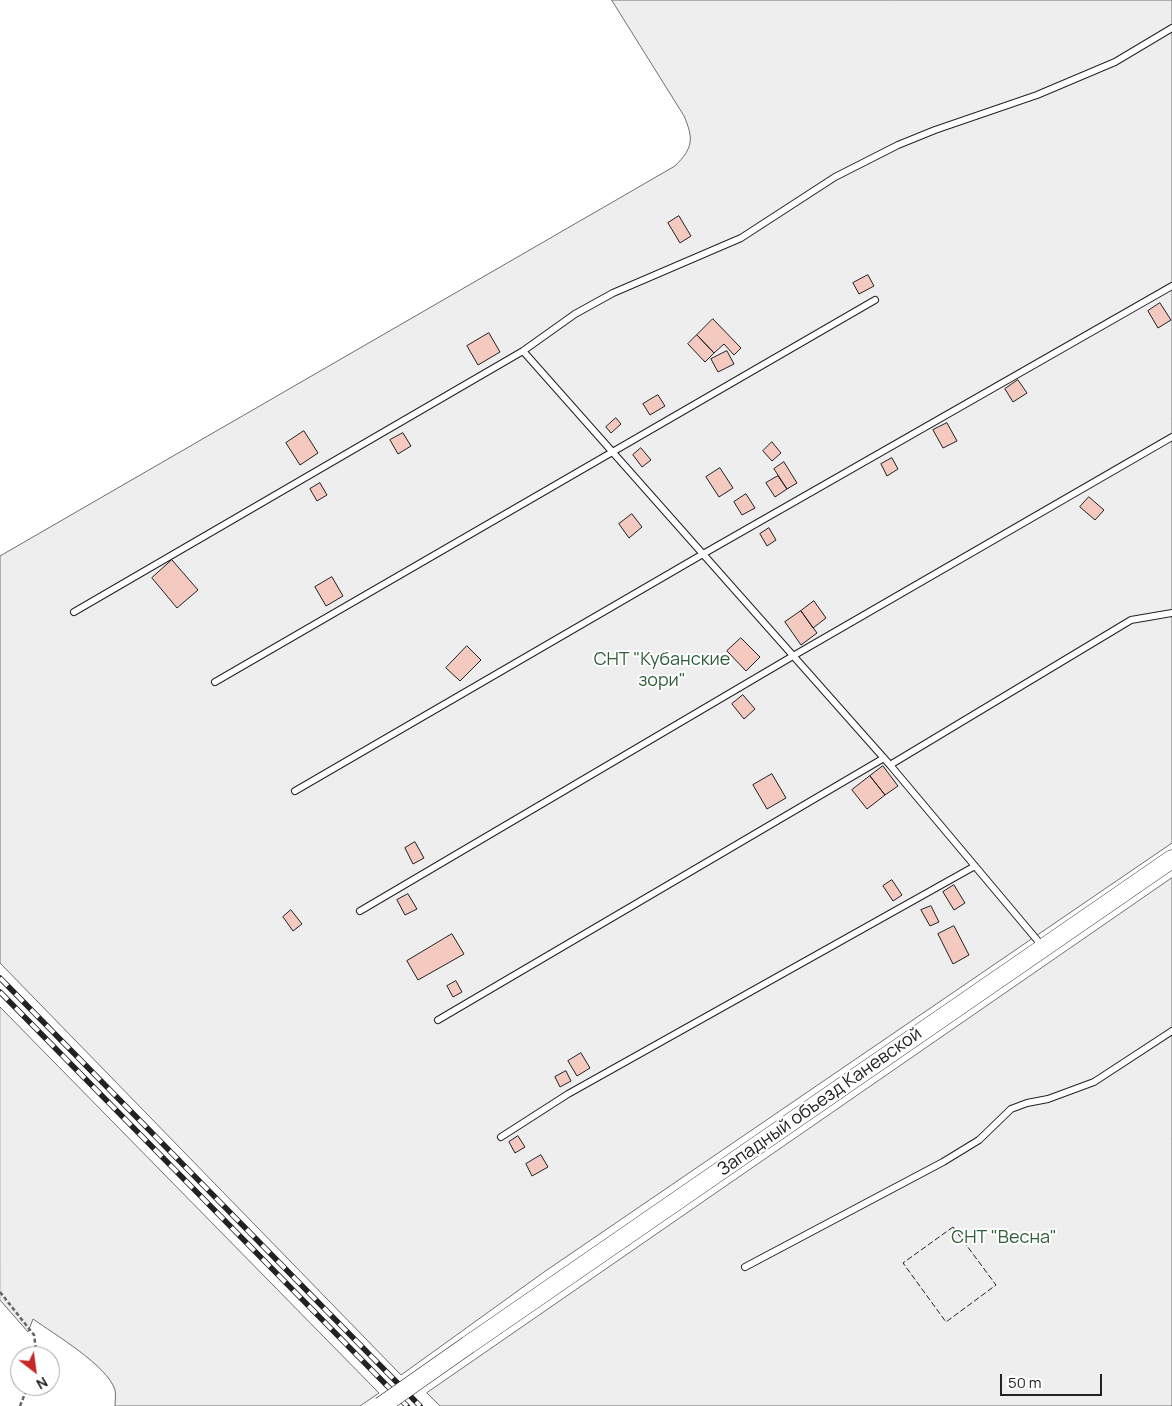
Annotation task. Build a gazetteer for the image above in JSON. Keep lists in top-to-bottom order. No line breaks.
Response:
{"streets":{"main road":["Западный объезд Каневской"]},"parks":["СНТ \"Кубанские зори\"","СНТ \"Весна\""],"scale_bar":"50 m","north":"bottom right"}
